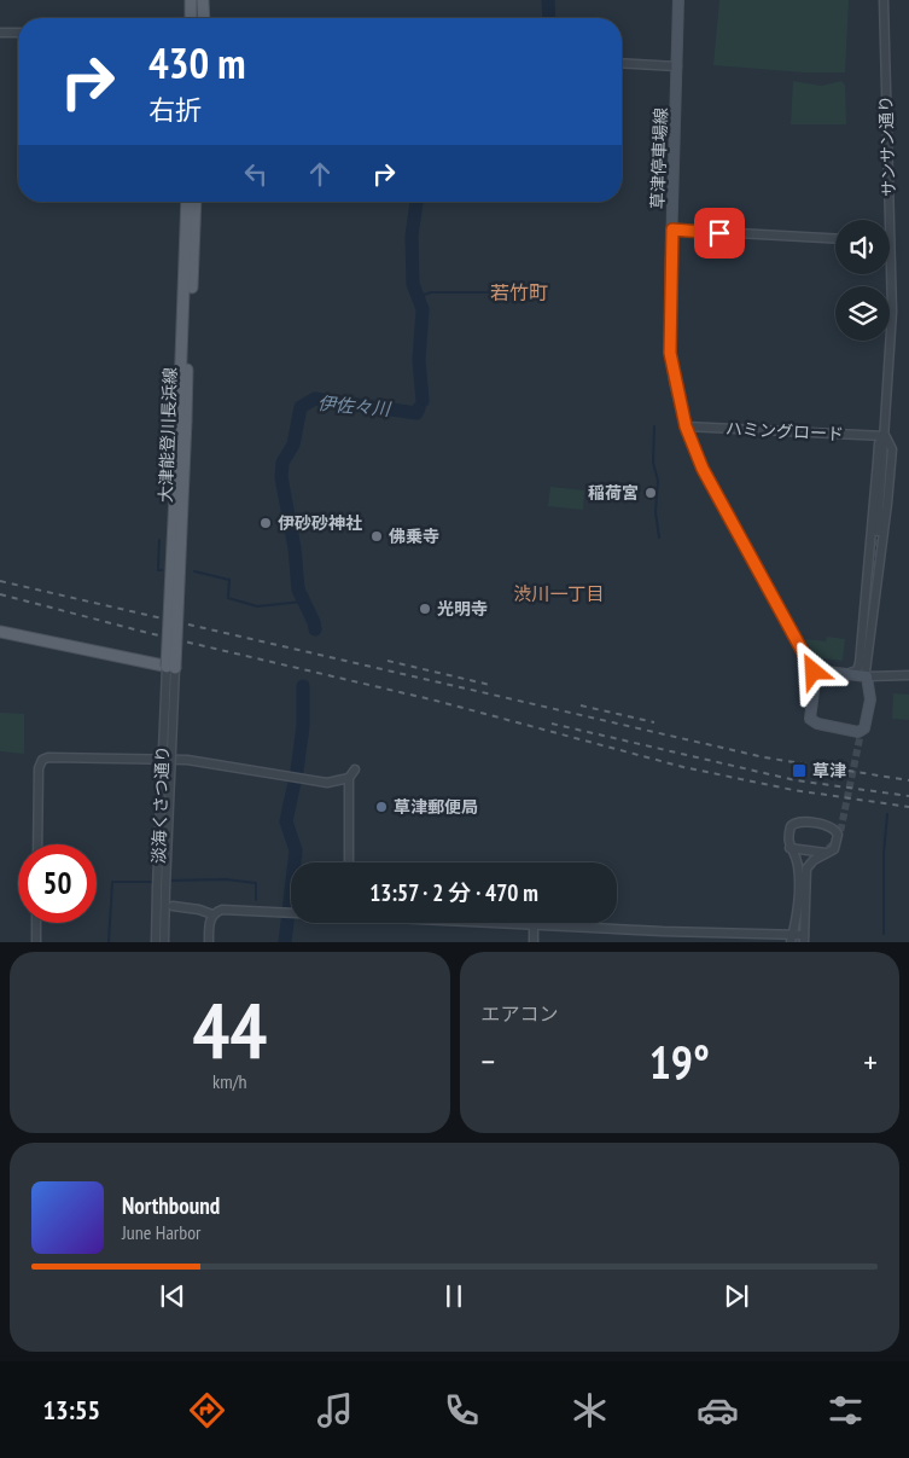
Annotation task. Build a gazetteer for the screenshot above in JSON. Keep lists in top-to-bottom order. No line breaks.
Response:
{"streets":{"main road":["草津停車場線","大津能登川長浜線"],"street":["サンサン通り","ハミングロード","淡海くさつ通り"]},"crossings":[["サンサン通り","草津停車場線"],["サンサン通り","ハミングロード"],["草津停車場線","ハミングロード"],["大津能登川長浜線","淡海くさつ通り"]],"districts":["若竹町","渋川一丁目"],"water":["伊佐々川"],"places":{"other":["稲荷宮","伊砂砂神社","佛乗寺","光明寺","草津郵便局"],"transit":["草津"]},"page":{"turn":["430 m","右折"],"limit":"50","trip":"13:57 · 2 分 · 470 m","tile":[["44","km/h"],"エアコン"],"heat":["−","19°","+"],"song":["Northbound","June Harbor"],"tabs":"13:55"}}
